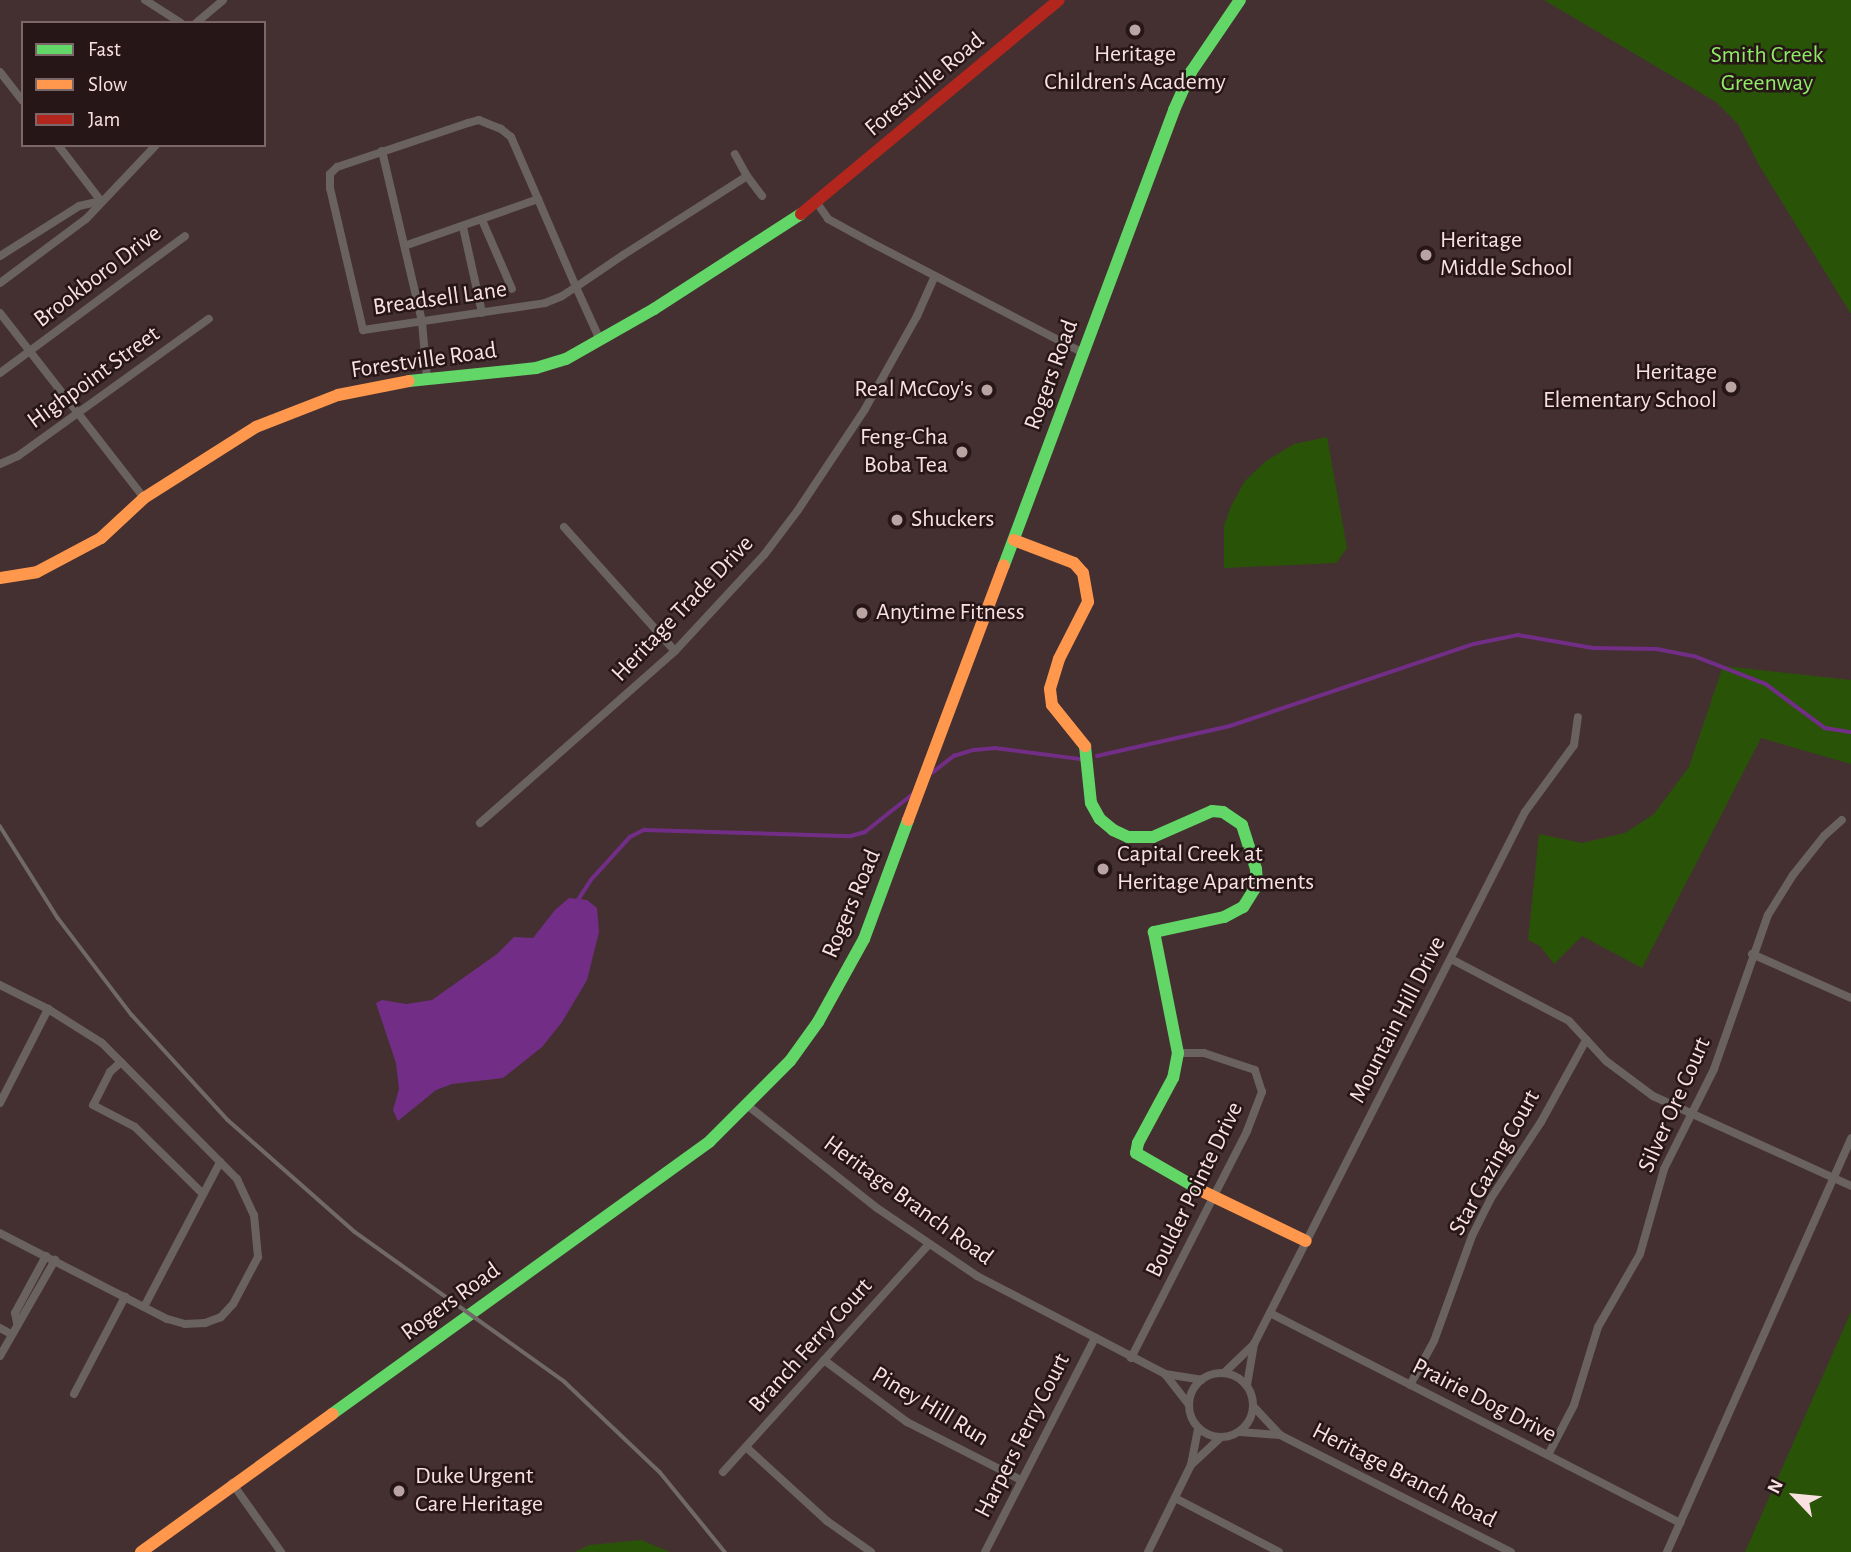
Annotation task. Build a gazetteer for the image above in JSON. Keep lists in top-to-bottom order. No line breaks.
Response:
{"streets":{"street":["Forestville Road","Brookboro Drive","Breadsell Lane","Rogers Road","Highpoint Street","Heritage Trade Drive","Mountain Hill Drive","Silver Ore Court","Star Gazing Court","Boulder Pointe Drive","Heritage Branch Road","Branch Ferry Court","Prairie Dog Drive","Piney Hill Run","Harpers Ferry Court"]},"crossings":[["Forestville Road","Breadsell Lane"],["Rogers Road","Heritage Branch Road"],["Mountain Hill Drive","Heritage Branch Road"],["Mountain Hill Drive","Prairie Dog Drive"],["Silver Ore Court","Prairie Dog Drive"],["Star Gazing Court","Prairie Dog Drive"],["Boulder Pointe Drive","Heritage Branch Road"],["Heritage Branch Road","Branch Ferry Court"],["Heritage Branch Road","Harpers Ferry Court"],["Branch Ferry Court","Piney Hill Run"],["Piney Hill Run","Harpers Ferry Court"]],"parks":["Smith Creek Greenway"],"places":["Heritage Children's Academy","Heritage Middle School","Heritage Elementary School","Real McCoy's","Feng-Cha Boba Tea","Shuckers","Anytime Fitness","Capital Creek at Heritage Apartments","Duke Urgent Care Heritage"],"legend":["Fast","Slow","Jam"],"north":"top left"}
